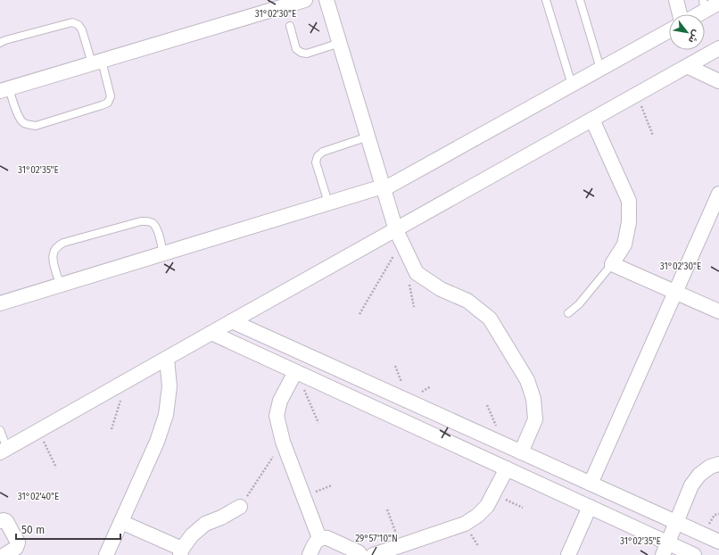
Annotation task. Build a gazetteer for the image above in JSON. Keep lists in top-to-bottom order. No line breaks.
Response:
{"scale_bar":"50 m","north":"bottom right","coordinates":["31°02'30\"E","31°02'35\"E","31°02'40\"E","29°57'10\"N"]}
